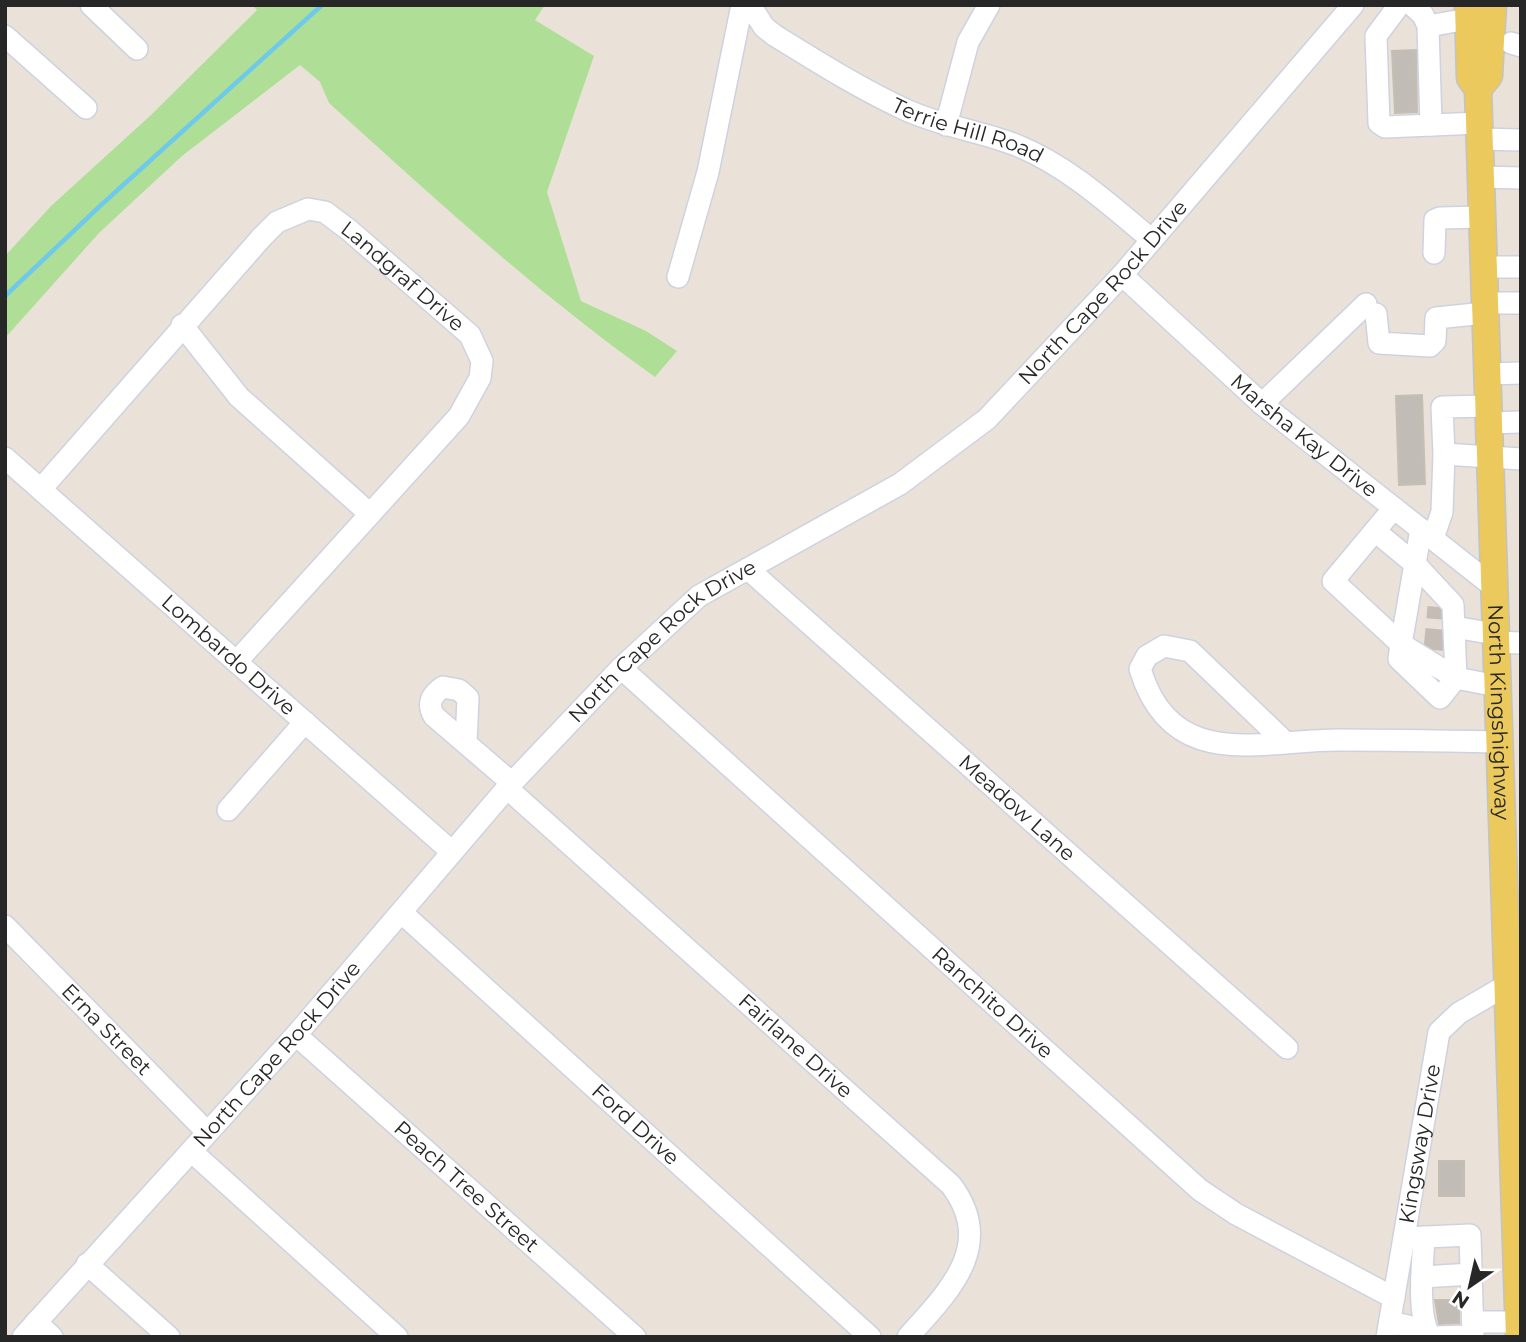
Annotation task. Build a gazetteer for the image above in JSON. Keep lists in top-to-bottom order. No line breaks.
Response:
{"streets":{"main road":["North Kingshighway"],"street":["Terrie Hill Road","Landgraf Drive","North Cape Rock Drive","Marsha Kay Drive","Lombardo Drive","Meadow Lane","Ranchito Drive","Erna Street","Fairlane Drive","Ford Drive","Kingsway Drive","Peach Tree Street"]},"crossings":[["Terrie Hill Road","North Cape Rock Drive"],["Landgraf Drive","Lombardo Drive"],["North Cape Rock Drive","Marsha Kay Drive"],["North Cape Rock Drive","Lombardo Drive"],["North Cape Rock Drive","Meadow Lane"],["North Cape Rock Drive","Ranchito Drive"],["North Cape Rock Drive","Erna Street"],["North Cape Rock Drive","Fairlane Drive"],["North Cape Rock Drive","Ford Drive"],["North Cape Rock Drive","Peach Tree Street"],["Marsha Kay Drive","North Kingshighway"],["North Kingshighway","Kingsway Drive"],["Ranchito Drive","Kingsway Drive"]],"north":"bottom left"}
